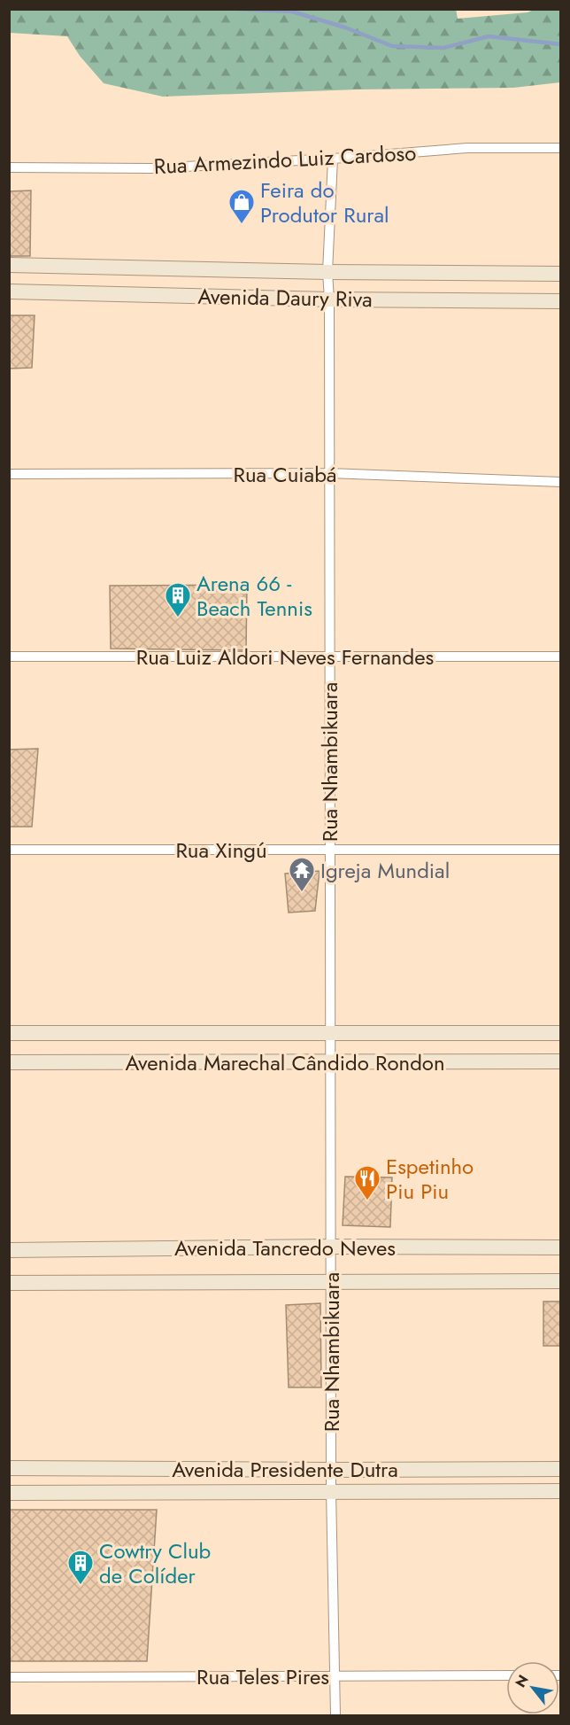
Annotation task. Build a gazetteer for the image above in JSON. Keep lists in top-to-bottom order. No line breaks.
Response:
{"streets":{"street":["Rua Armezindo Luiz Cardoso","Avenida Daury Riva","Rua Cuiabá","Rua Luiz Aldori Neves Fernandes","Rua Nhambikuara","Rua Xingú","Avenida Marechal Cândido Rondon","Avenida Tancredo Neves","Avenida Presidente Dutra","Rua Teles Pires"]},"crossings":[["Rua Armezindo Luiz Cardoso","Rua Nhambikuara"],["Avenida Daury Riva","Rua Nhambikuara"],["Rua Cuiabá","Rua Nhambikuara"],["Rua Luiz Aldori Neves Fernandes","Rua Nhambikuara"],["Rua Nhambikuara","Rua Xingú"],["Rua Nhambikuara","Avenida Marechal Cândido Rondon"],["Rua Nhambikuara","Avenida Tancredo Neves"],["Rua Nhambikuara","Avenida Presidente Dutra"],["Rua Nhambikuara","Rua Teles Pires"]],"places":{"shop":["Feira do Produtor Rural"],"building":["Arena 66 - Beach Tennis","Cowtry Club de Colíder"],"temple":["Igreja Mundial"],"restaurant":["Espetinho Piu Piu"]},"north":"top left"}
